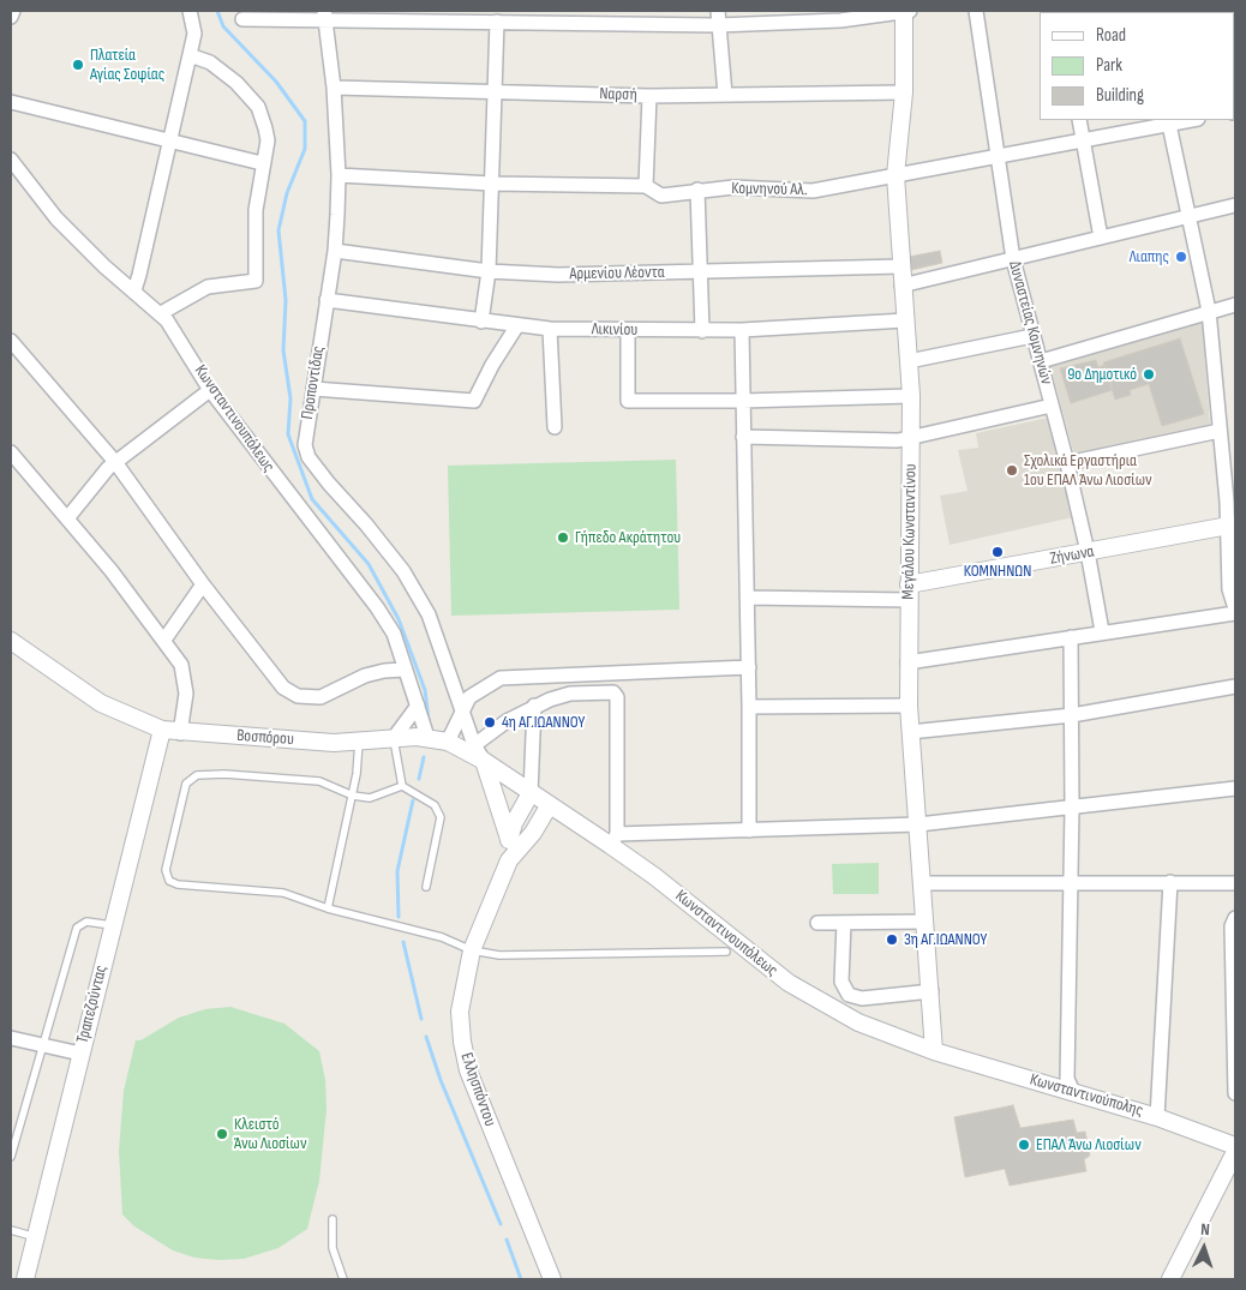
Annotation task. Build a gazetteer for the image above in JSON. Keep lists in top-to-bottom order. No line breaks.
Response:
{"streets":{"street":["Ναρσή","Κομνηνού Αλ.","Αρμενίου Λέοντα","Δυναστείας Κομνηνών","Λικινίου","Προποντίδας","Κωνσταντινουπόλεως","Μεγάλου Κωνσταντίνου","Ζήνωνα","Βοσπόρου","Τραπεζούντας","Ελλησπόντου","Κωνσταντινούπολης"]},"crossings":[["Ναρσή","Προποντίδας"],["Ναρσή","Μεγάλου Κωνσταντίνου"],["Κομνηνού Αλ.","Δυναστείας Κομνηνών"],["Κομνηνού Αλ.","Προποντίδας"],["Κομνηνού Αλ.","Μεγάλου Κωνσταντίνου"],["Αρμενίου Λέοντα","Προποντίδας"],["Αρμενίου Λέοντα","Μεγάλου Κωνσταντίνου"],["Δυναστείας Κομνηνών","Ζήνωνα"],["Λικινίου","Προποντίδας"],["Λικινίου","Μεγάλου Κωνσταντίνου"],["Προποντίδας","Βοσπόρου"],["Κωνσταντινουπόλεως","Μεγάλου Κωνσταντίνου"],["Κωνσταντινουπόλεως","Βοσπόρου"],["Κωνσταντινουπόλεως","Ελλησπόντου"],["Κωνσταντινουπόλεως","Κωνσταντινούπολης"],["Μεγάλου Κωνσταντίνου","Ζήνωνα"],["Μεγάλου Κωνσταντίνου","Κωνσταντινούπολης"],["Βοσπόρου","Τραπεζούντας"],["Βοσπόρου","Ελλησπόντου"]],"places":["Πλατεία Αγίας Σοφίας","Λιαπης","9ο Δημοτικό","Σχολικά Εργαστήρια 1ου ΕΠΑΛ Άνω Λιοσίων","Γήπεδο Ακράτητου","ΚΟΜΝΗΝΩΝ","4η ΑΓ.ΙΩΑΝΝΟΥ","3η ΑΓ.ΙΩΑΝΝΟΥ","Κλειστό Άνω Λιοσίων","ΕΠΑΛ Άνω Λιοσίων"],"legend":["Road","Park","Building"],"north":"top"}
